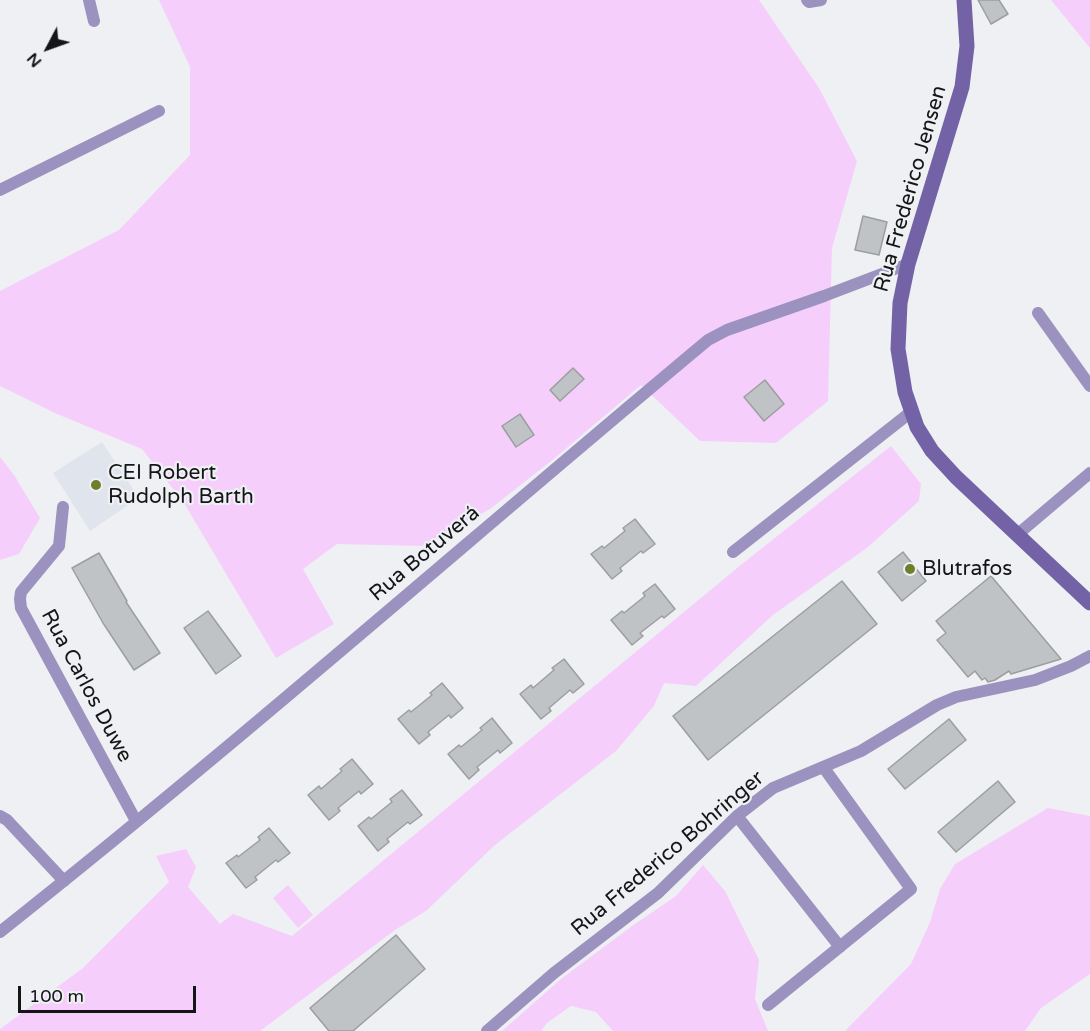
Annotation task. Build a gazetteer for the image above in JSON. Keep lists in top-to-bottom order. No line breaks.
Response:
{"streets":{"main road":["Rua Frederico Jensen"],"street":["Rua Botuverá","Rua Carlos Duwe","Rua Frederico Bohringer"]},"crossings":[["Rua Frederico Jensen","Rua Botuverá"],["Rua Botuverá","Rua Carlos Duwe"]],"places":["CEI Robert Rudolph Barth","Blutrafos"],"scale_bar":"100 m","north":"bottom left"}
